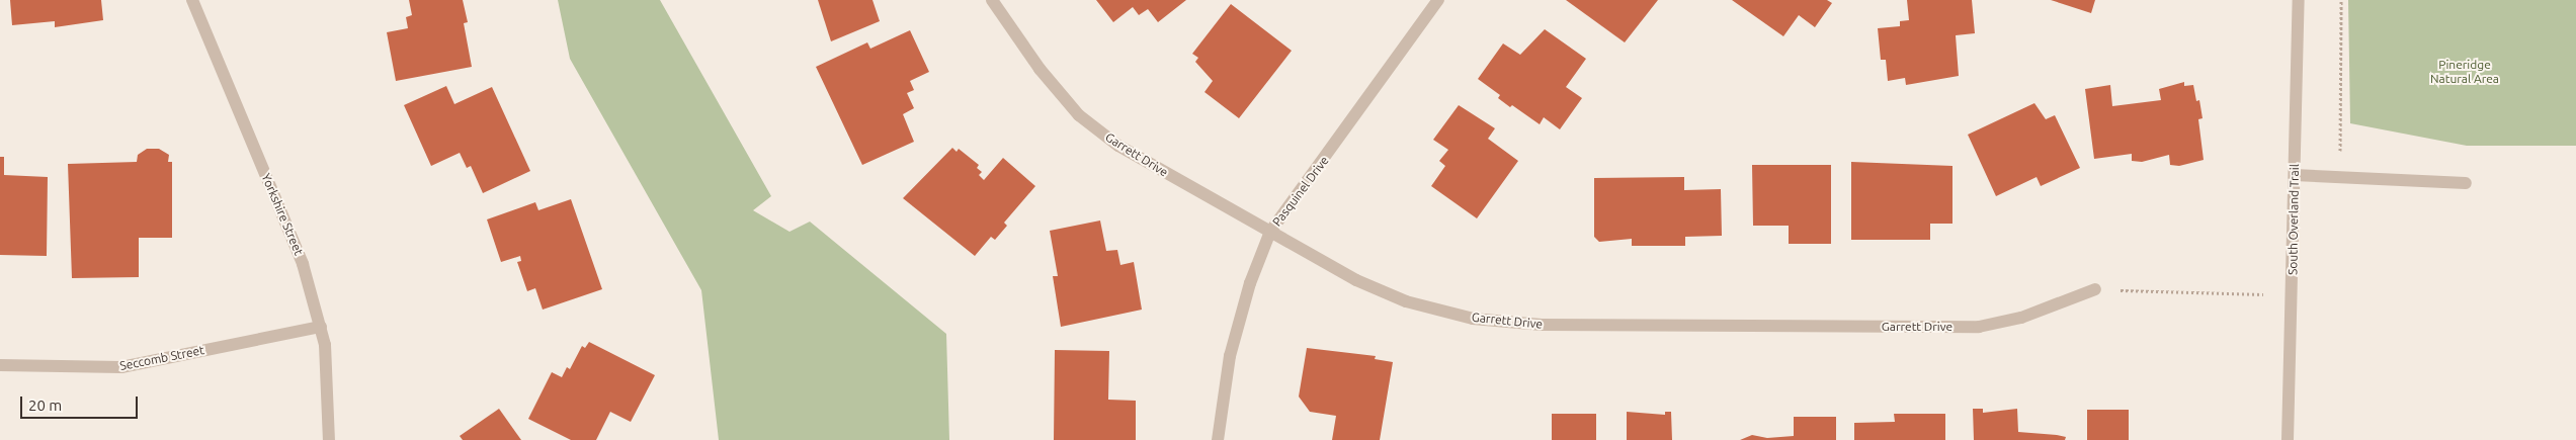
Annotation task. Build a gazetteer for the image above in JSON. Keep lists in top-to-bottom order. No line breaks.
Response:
{"streets":{"street":["Garrett Drive","Pasquinel Drive","Yorkshire Street","South Overland Trail","Seccomb Street"]},"crossings":[["Garrett Drive","Pasquinel Drive"],["Yorkshire Street","Seccomb Street"]],"parks":["Pineridge Natural Area"],"scale_bar":"20 m"}
